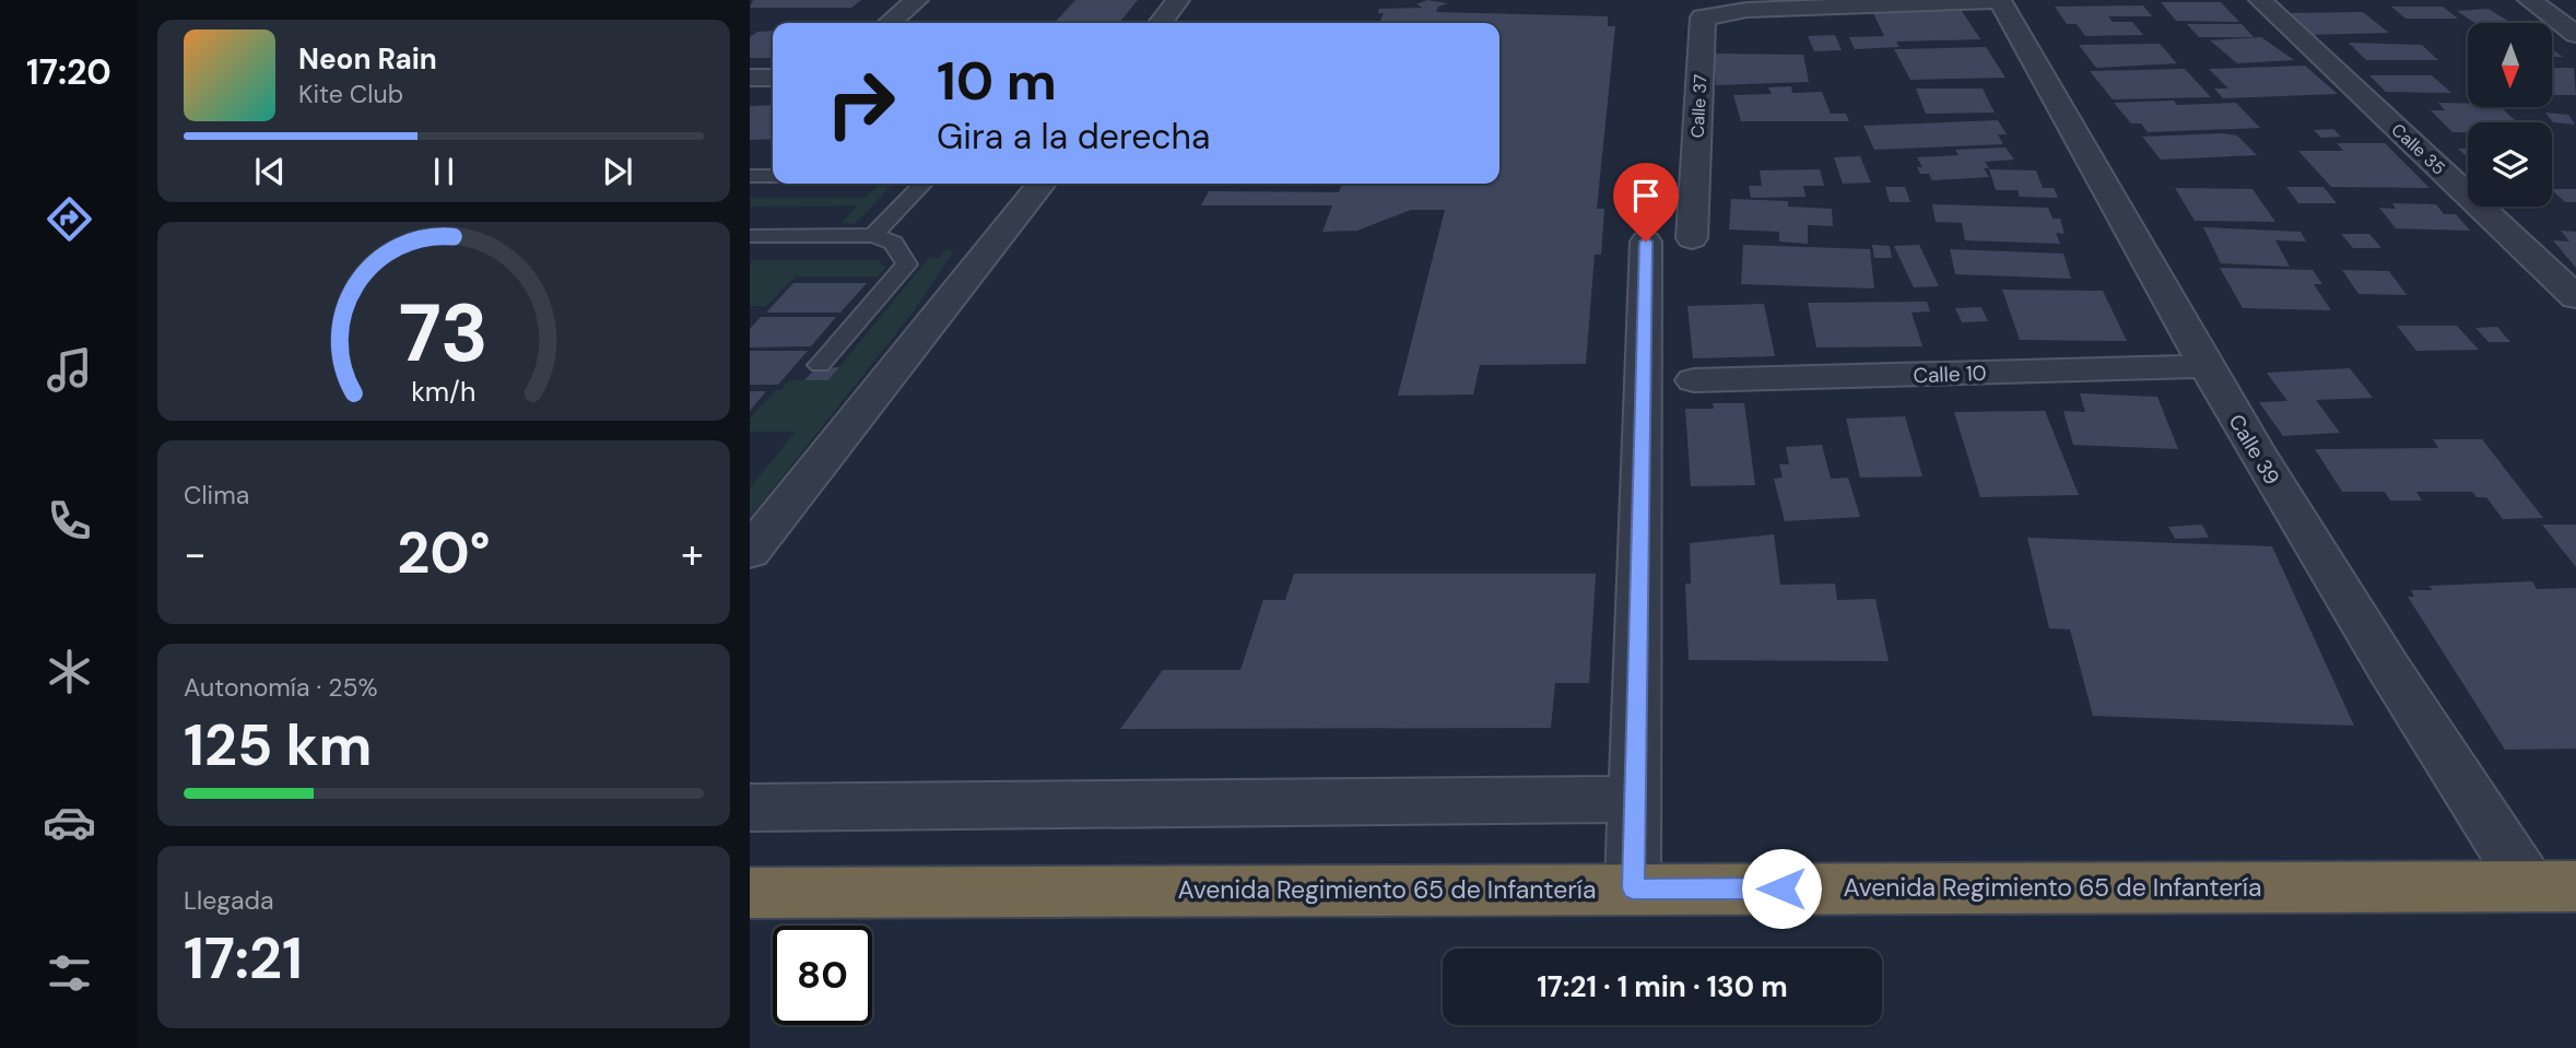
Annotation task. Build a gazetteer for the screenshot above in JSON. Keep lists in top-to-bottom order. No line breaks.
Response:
{"streets":{"highway":["Avenida Regimiento 65 de Infantería"],"street":["Calle 37","Calle 35","Calle 10","Calle 39"]},"crossings":[["Calle 37","Calle 39"],["Calle 10","Calle 39"],["Calle 39","Avenida Regimiento 65 de Infantería"]],"north":"bottom","page":{"tabs":"17:20","turn":["10 m","Gira a la derecha"],"song":["Neon Rain","Kite Club"],"tile":["Clima",["Autonomía · 25%","125 km"],["Llegada","17:21"]],"heat":["−","20°","+"],"limit":"80","trip":"17:21 · 1 min · 130 m","gauge":["73","km/h"]}}
